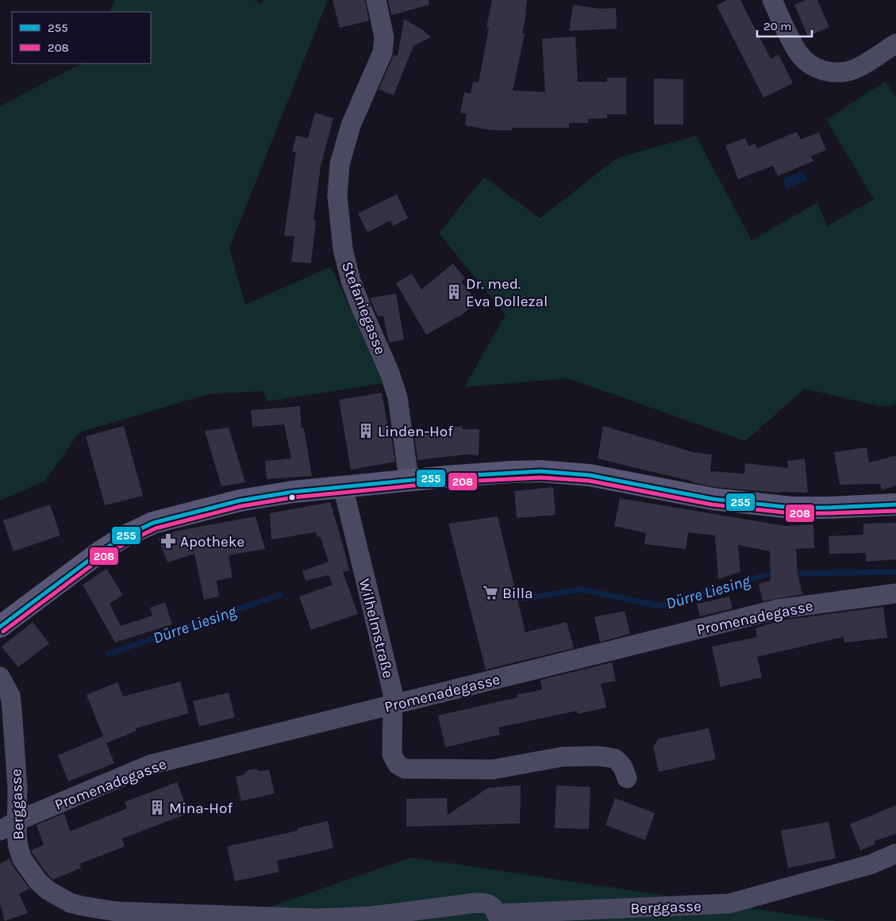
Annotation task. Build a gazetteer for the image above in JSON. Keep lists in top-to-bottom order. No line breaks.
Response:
{"streets":{"street":["Stefaniegasse","Promenadegasse","Wilhelmstraße","Berggasse"]},"crossings":[["Promenadegasse","Wilhelmstraße"],["Promenadegasse","Berggasse"]],"water":["Dürre Liesing"],"places":{"building":["Dr. med. Eva Dollezal","Linden-Hof","Mina-Hof"],"pharmacy":["Apotheke"],"supermarket":["Billa"]},"lines":["transit line 255","transit line 208"],"legend":["255","208"],"scale_bar":"20 m"}
